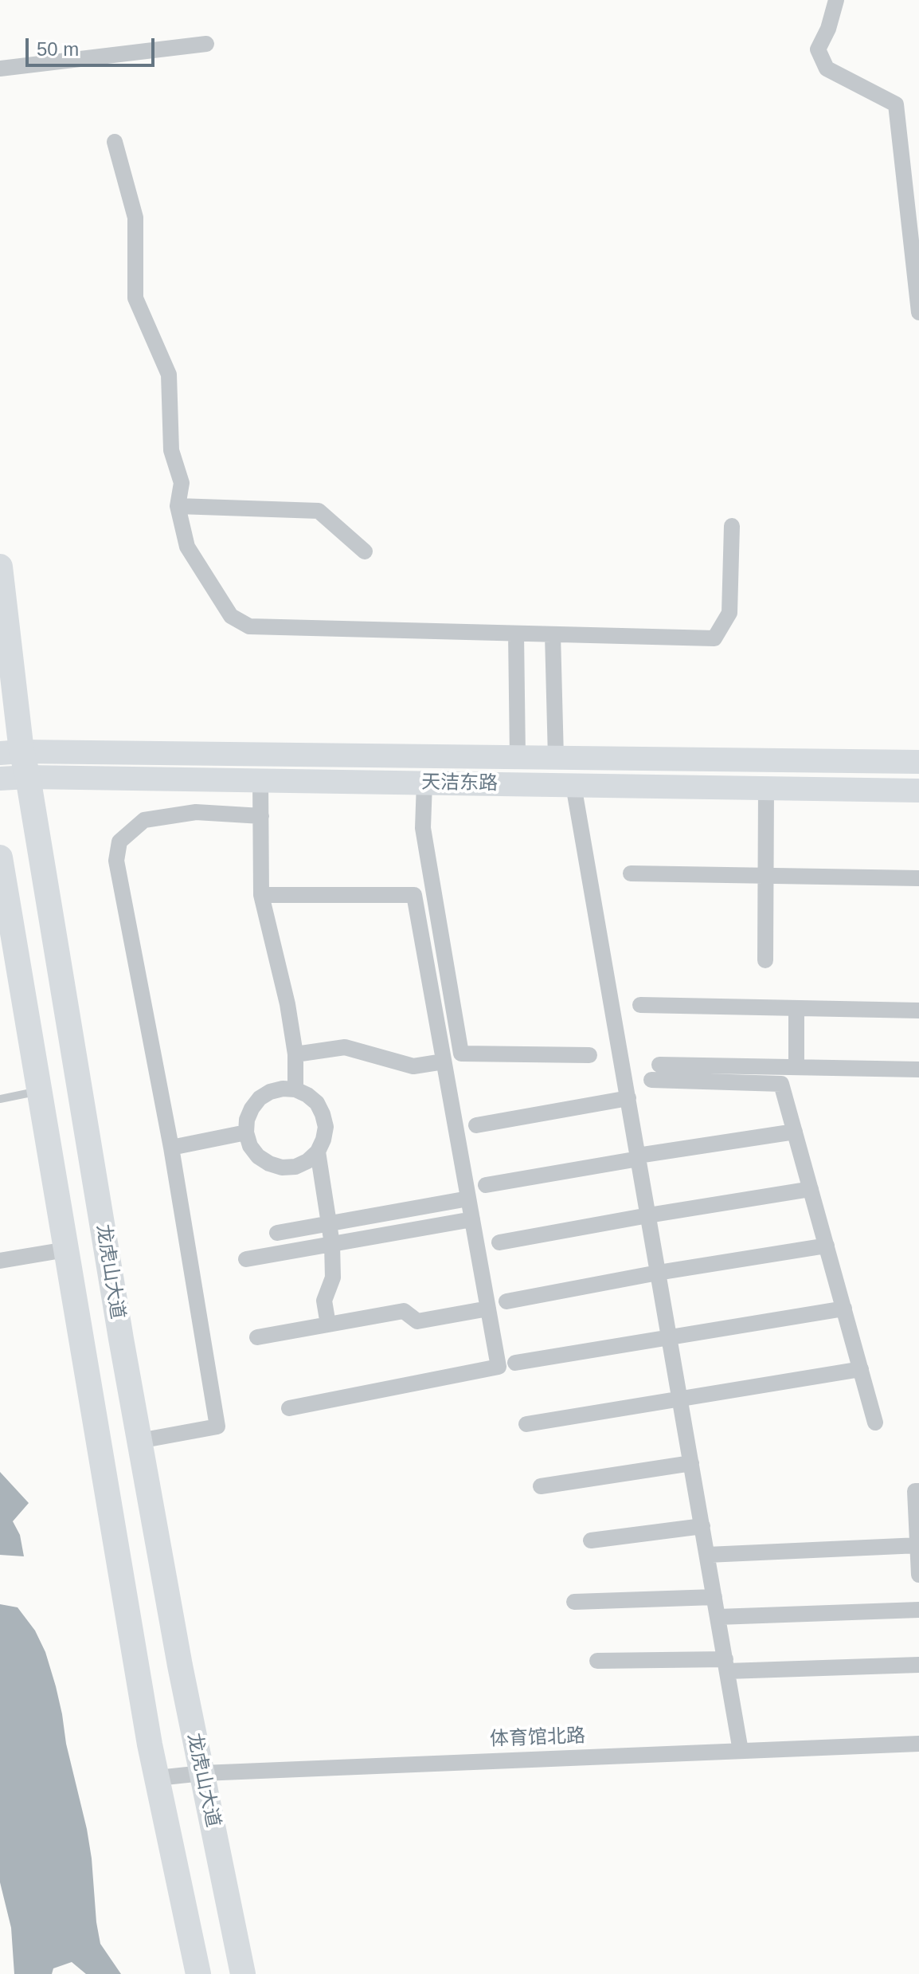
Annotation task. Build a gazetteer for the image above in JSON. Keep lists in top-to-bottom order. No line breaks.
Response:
{"streets":{"main road":["天洁东路","龙虎山大道"],"street":["体育馆北路"]},"crossings":[["天洁东路","龙虎山大道"],["龙虎山大道","体育馆北路"]],"scale_bar":"50 m"}
